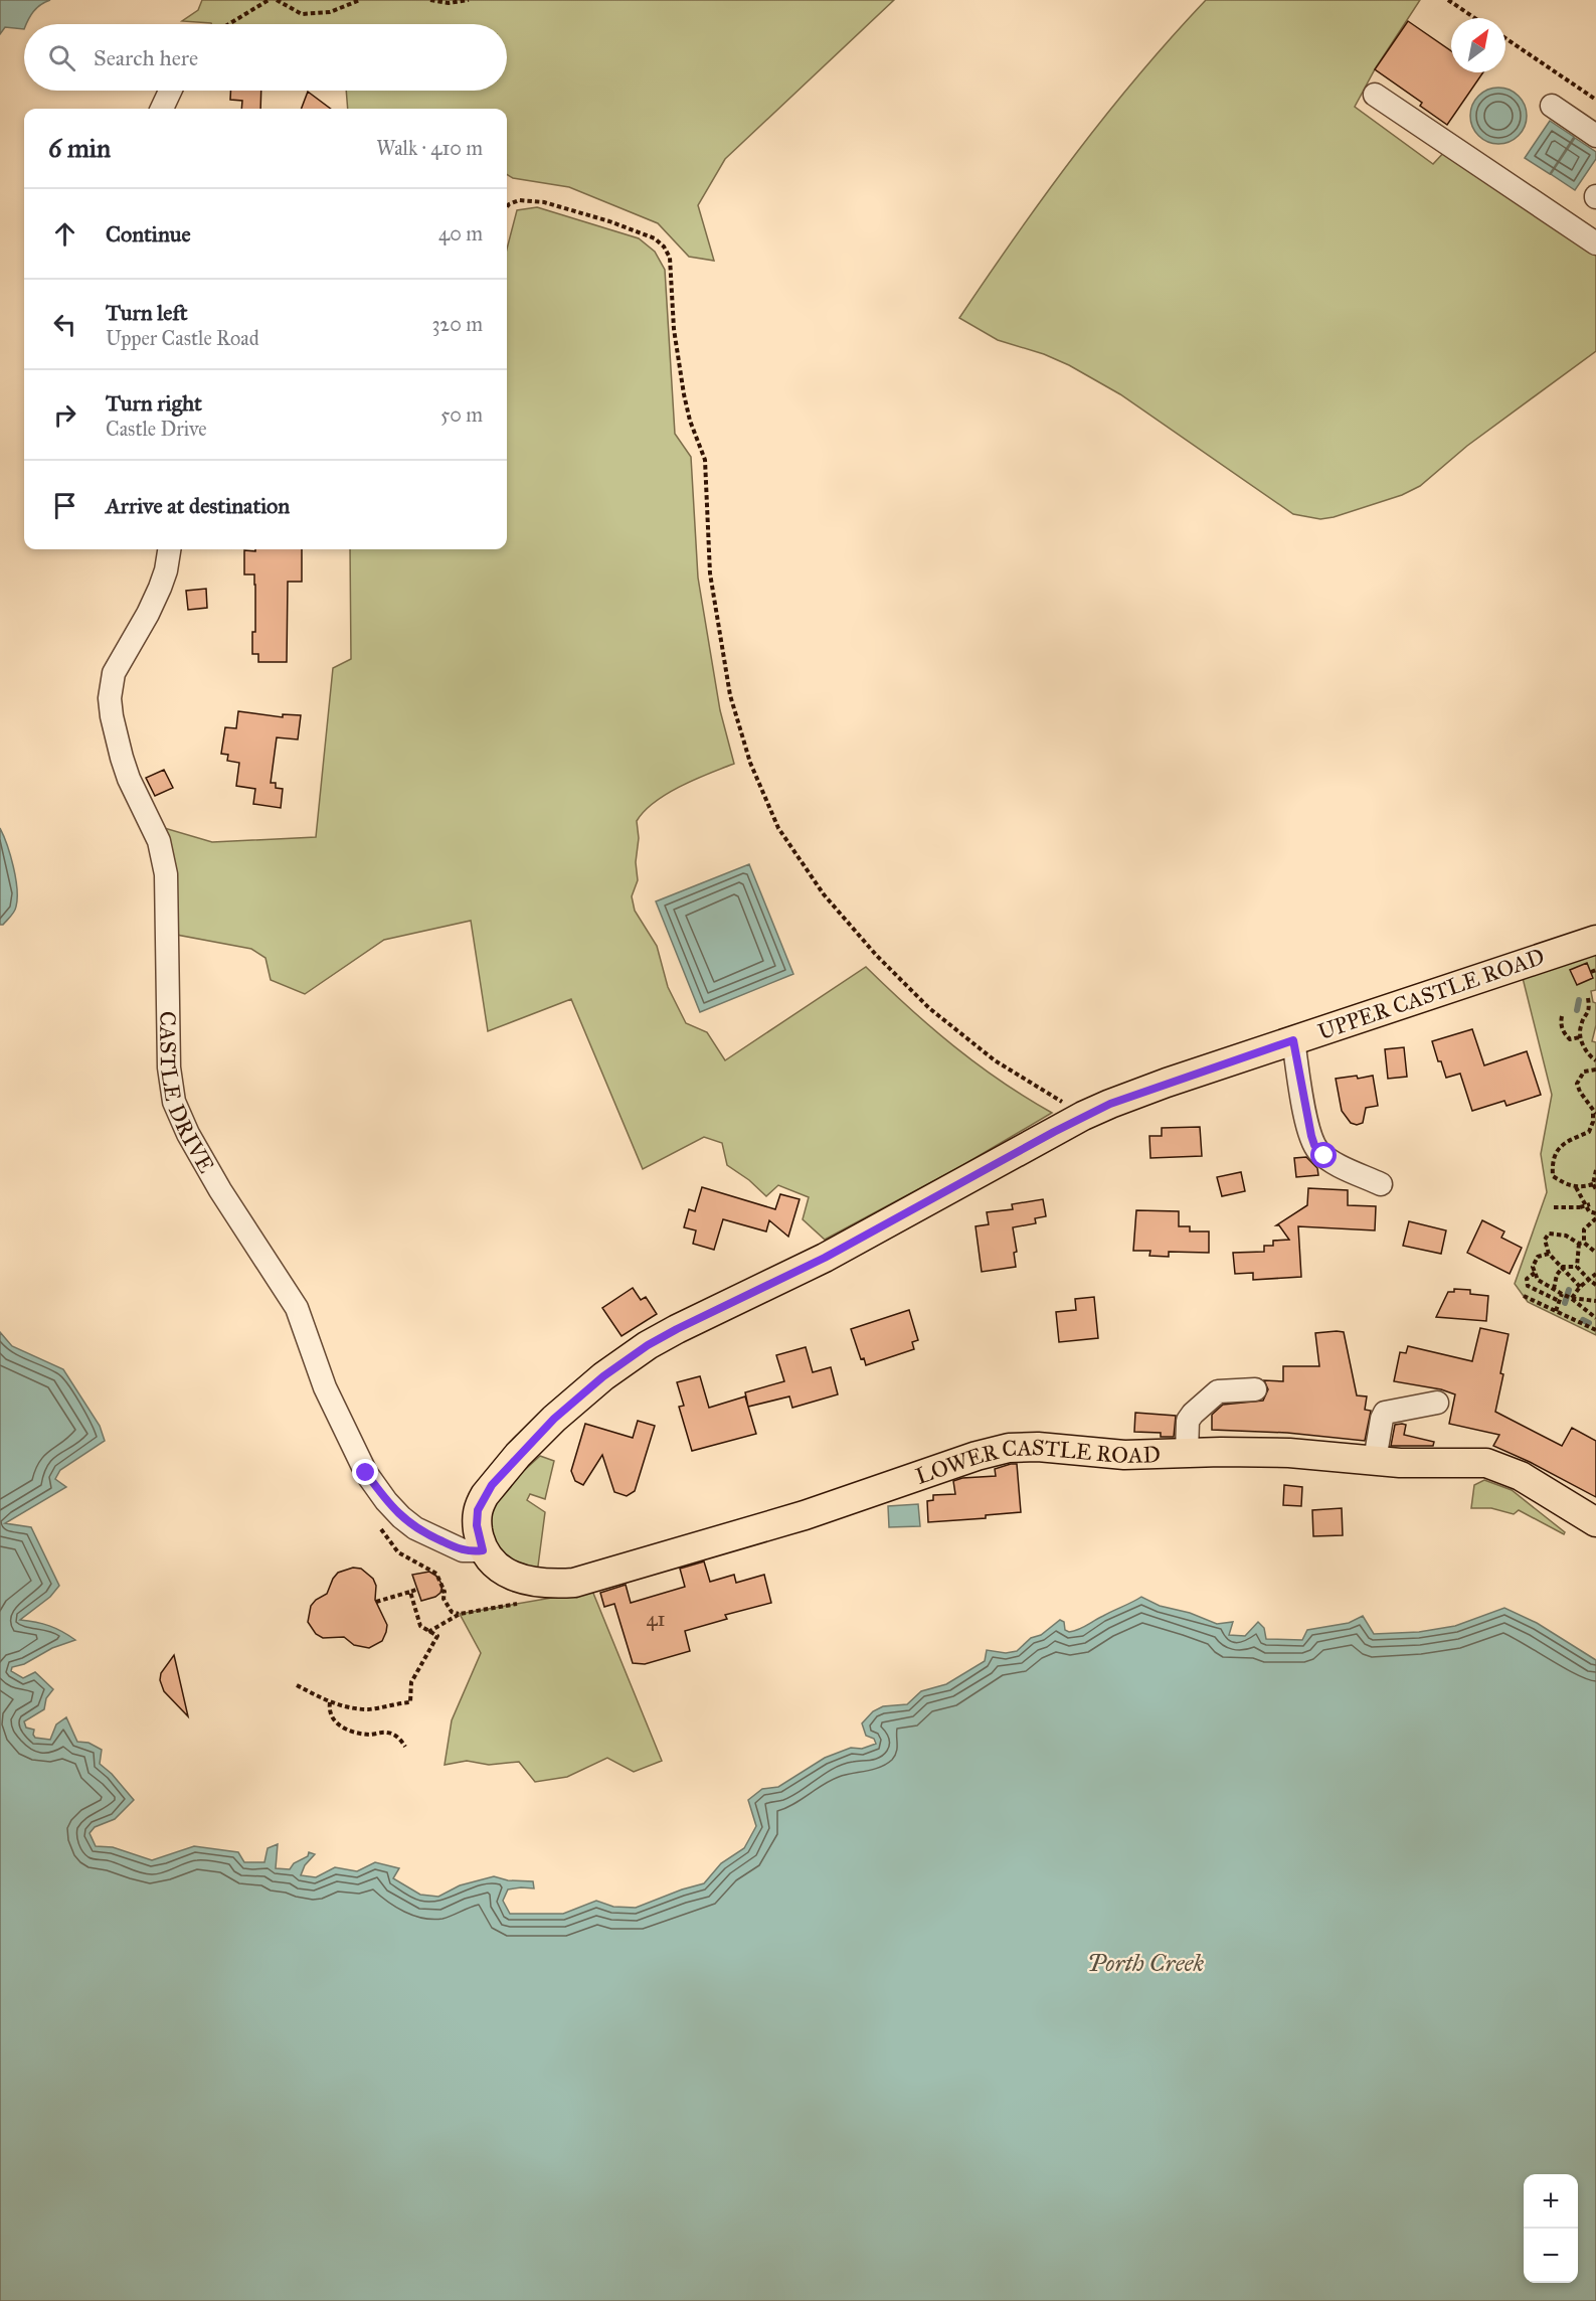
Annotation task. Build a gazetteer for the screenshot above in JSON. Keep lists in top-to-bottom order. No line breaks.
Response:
{"streets":{"main road":["UPPER CASTLE ROAD","LOWER CASTLE ROAD"],"street":["CASTLE DRIVE"]},"crossings":[["UPPER CASTLE ROAD","CASTLE DRIVE"],["UPPER CASTLE ROAD","LOWER CASTLE ROAD"],["CASTLE DRIVE","LOWER CASTLE ROAD"]],"water":["Porth Creek"],"house_numbers":["41"],"north":"top right","page":{"search":"Search here","heading":["6 min","Walk · 410 m"],"list":[["Continue","40 m"],["Turn left","Upper Castle Road","320 m"],["Turn right","Castle Drive","50 m"],"Arrive at destination"],"map_buttons":["+","−"]}}
